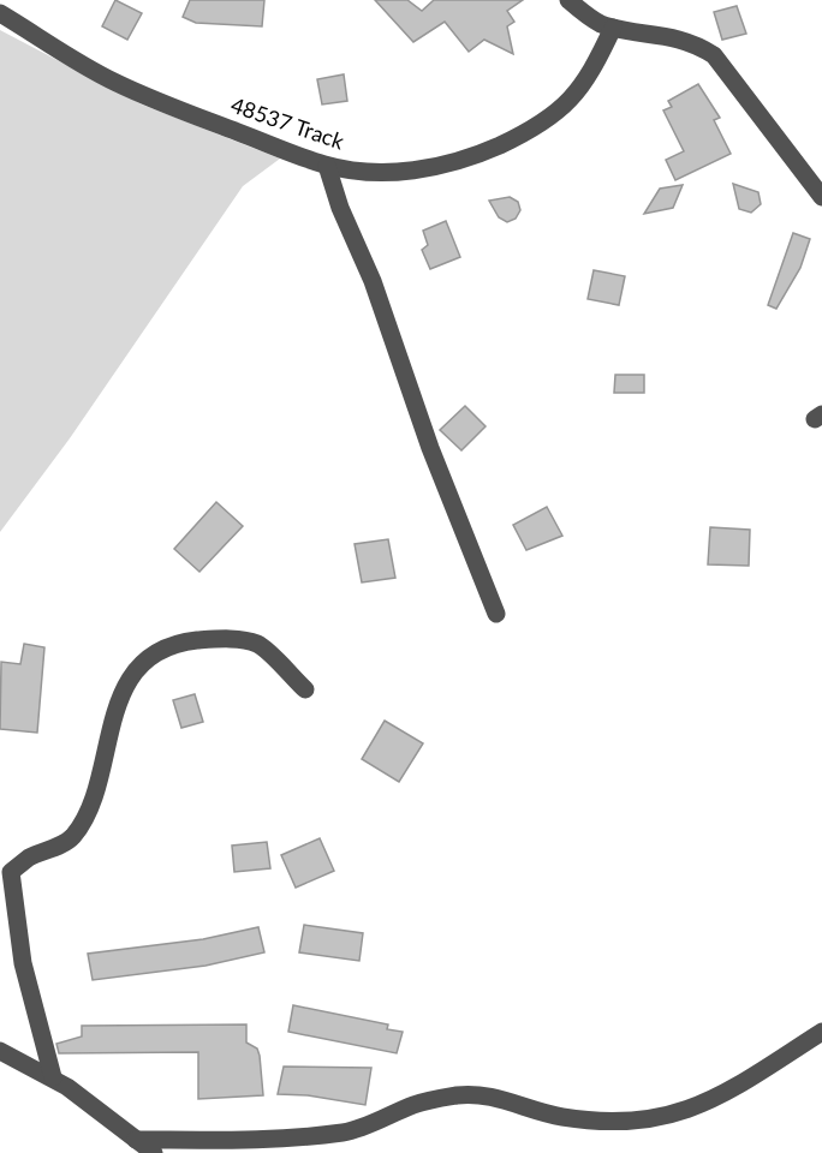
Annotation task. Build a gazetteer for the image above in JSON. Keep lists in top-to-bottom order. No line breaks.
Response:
{"streets":{"street":["48537 Track"]}}
